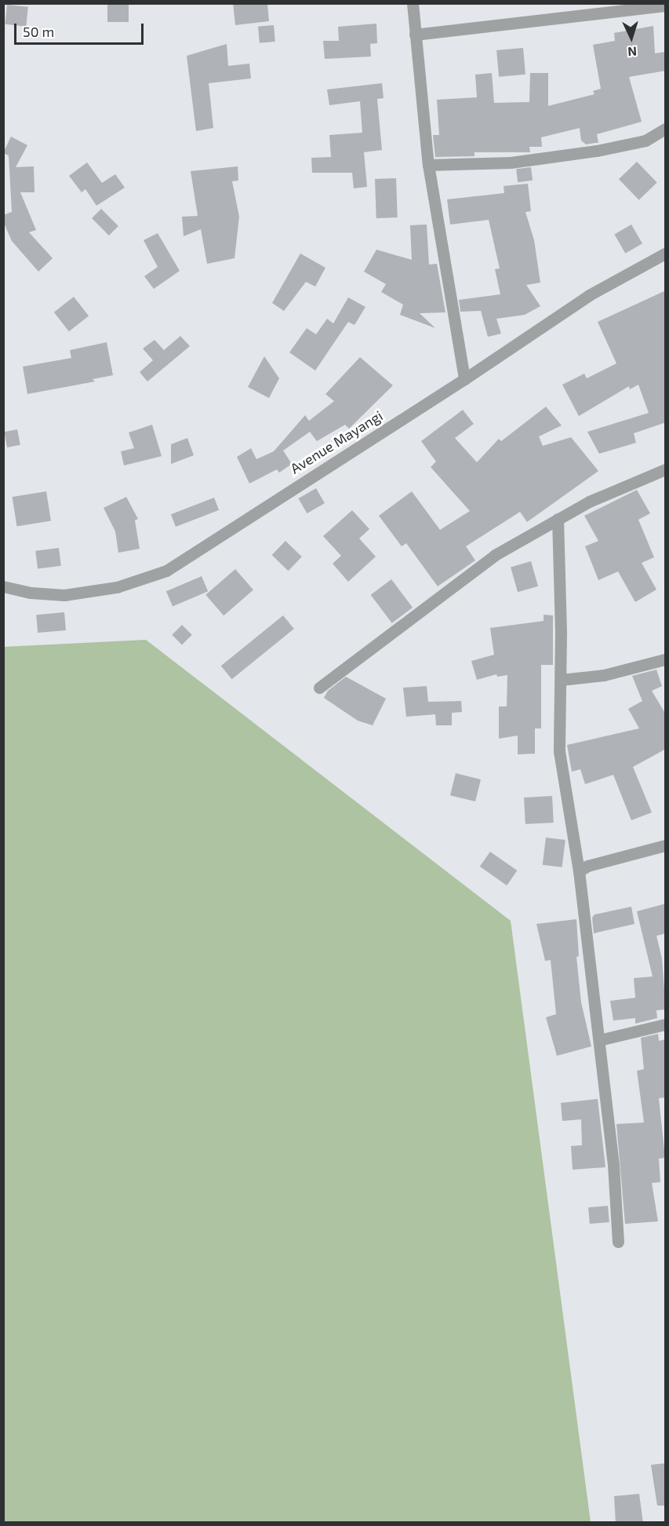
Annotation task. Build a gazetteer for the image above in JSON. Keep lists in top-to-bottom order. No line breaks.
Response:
{"streets":{"street":["Avenue Mayangi"]},"scale_bar":"50 m","north":"bottom"}
